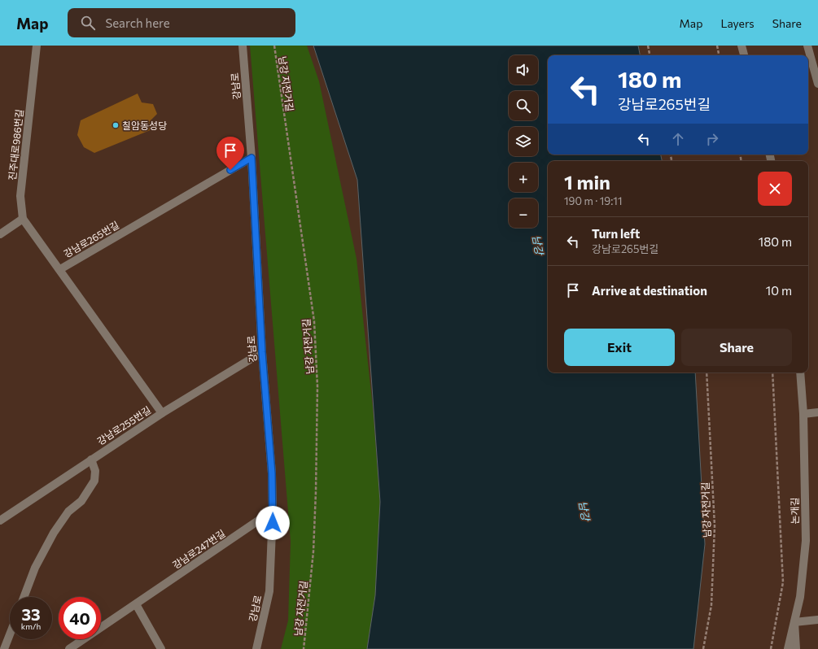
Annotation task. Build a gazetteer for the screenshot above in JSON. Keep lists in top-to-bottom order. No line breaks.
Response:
{"streets":{"street":["강남로","진주대로986번길","강남로265번길","강남로255번길","논개길","강남로247번길"],"path":["남강 자전거길"]},"crossings":[["강남로","강남로265번길"],["강남로","강남로255번길"],["강남로","강남로247번길"],["강남로265번길","강남로255번길"]],"water":["남강"],"places":["칠암동성당"],"page":{"header":"Map","search":"Search here","nav":["Map","Layers","Share"],"map_buttons":["+","−"],"turn":["180 m","강남로265번길"],"heading":["1 min","190 m · 19:11"],"list":[{"name":"Turn left","note":"강남로265번길","value":"180 m"},{"name":"Arrive at destination","value":"10 m"}],"buttons":["Exit","Share"],"speed":"33 km/h","limit":"40"}}
